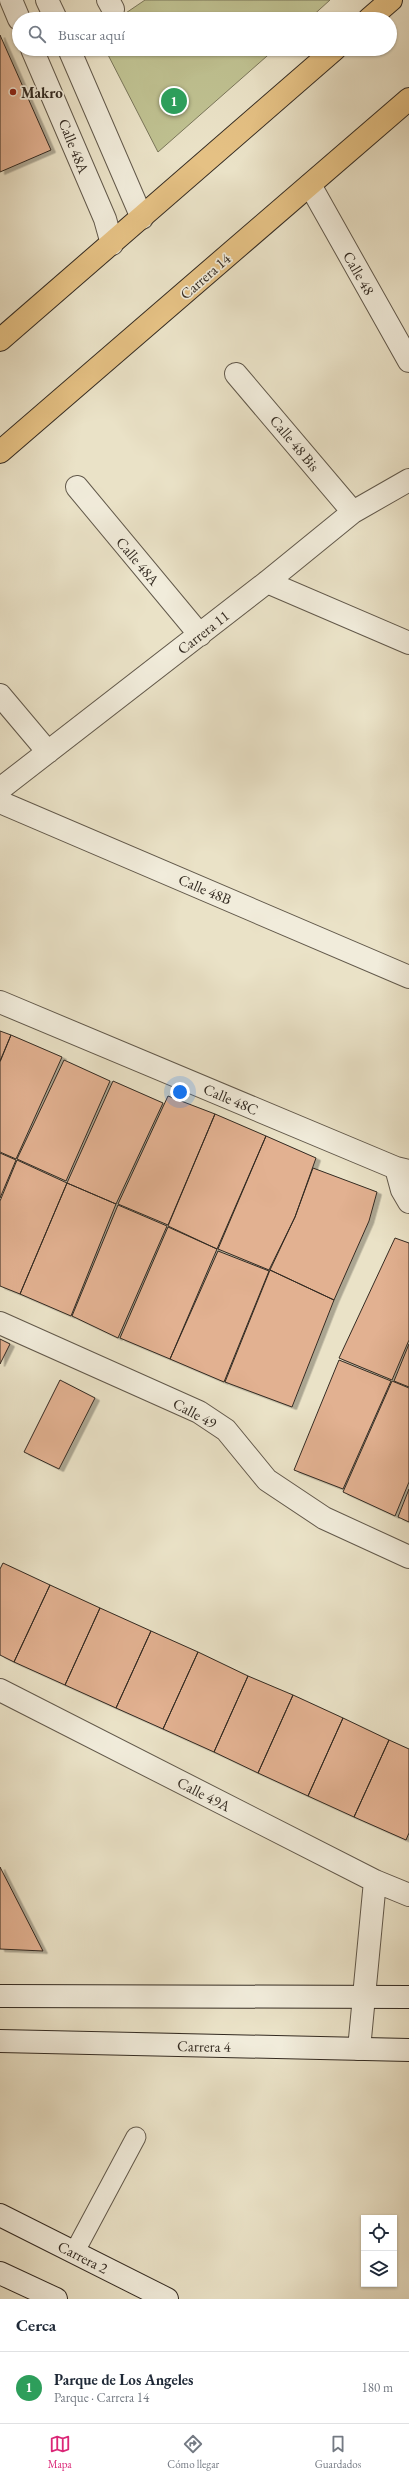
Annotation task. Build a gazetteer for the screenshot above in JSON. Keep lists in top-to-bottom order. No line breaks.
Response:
{"streets":{"main road":["Carrera 14"],"street":["Calle 48A","Calle 48","Calle 48 Bis","Carrera 11","Calle 48B","Calle 48C","Calle 49","Calle 49A","Carrera 4","Carrera 2"]},"crossings":[["Calle 48A","Carrera 11"],["Calle 48","Carrera 14"],["Calle 48 Bis","Carrera 11"]],"places":["Makro"],"page":{"search":"Buscar aquí","pins":"1","heading":"Cerca","list":[{"mark":"1","name":"Parque de Los Angeles","note":"Parque · Carrera 14","value":"180 m"}],"nav":["Mapa","Cómo llegar","Guardados"]}}
